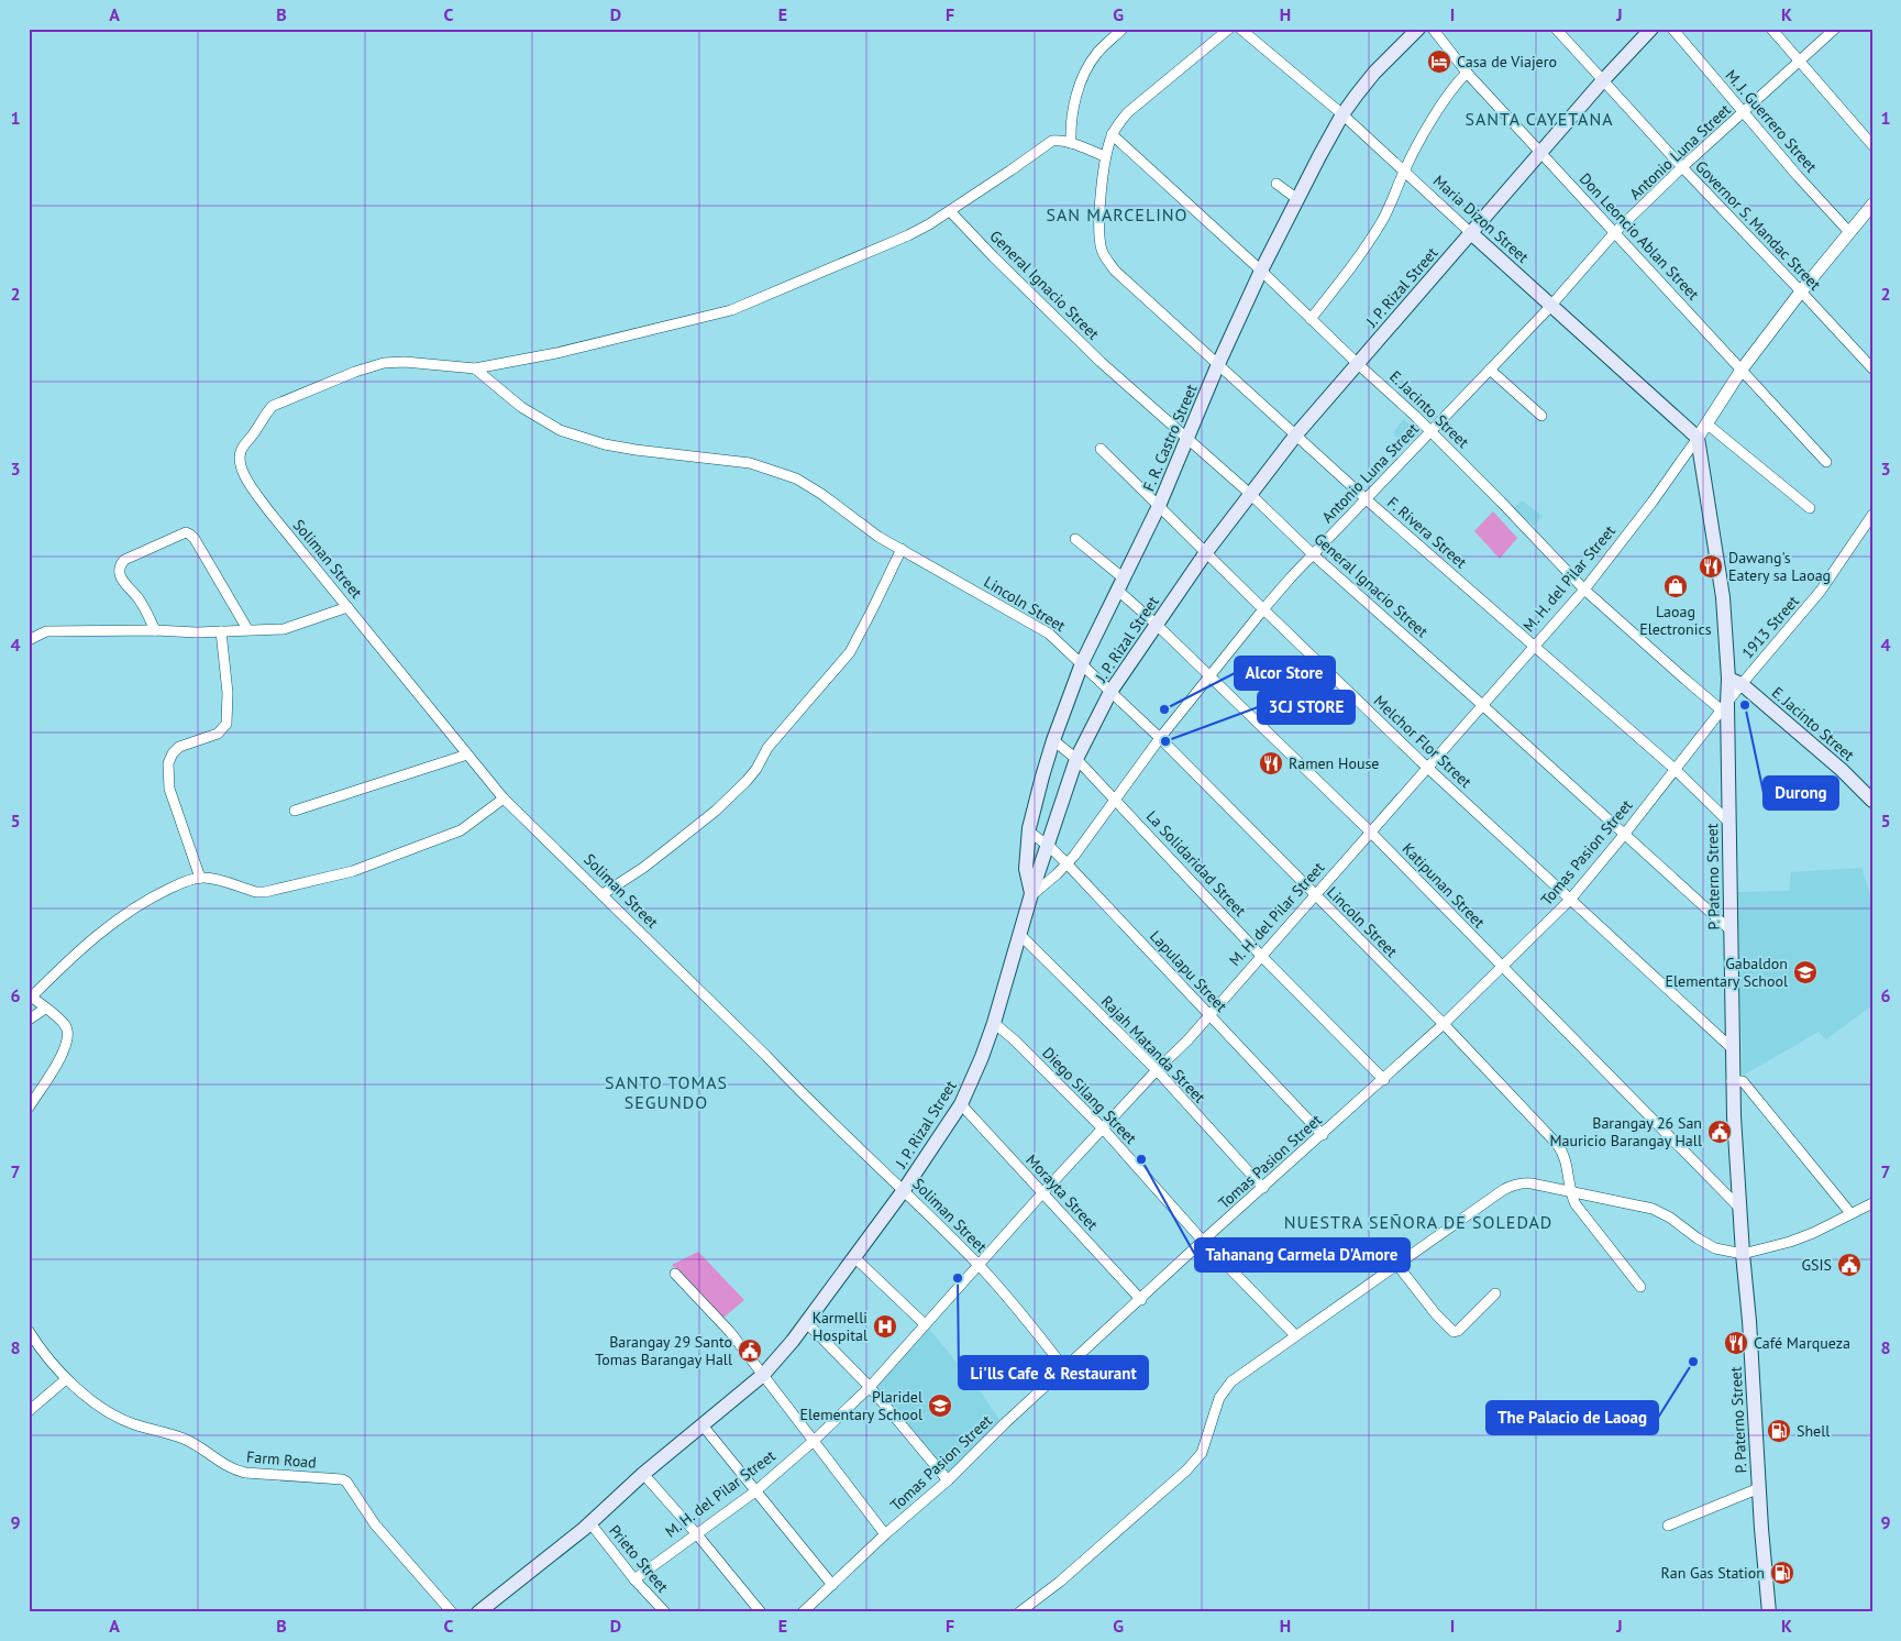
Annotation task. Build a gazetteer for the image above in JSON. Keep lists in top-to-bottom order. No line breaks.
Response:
{"streets":{"main road":["Maria Dizon Street","J. P. Rizal Street","E. Jacinto Street","F. R. Castro Street","P. Paterno Street"],"street":["M. J. Guerrero Street","Antonio Luna Street","Governor S. Mandac Street","Don Leoncio Ablan Street","General Ignacio Street","F. Rivera Street","Soliman Street","M. H. del Pilar Street","Lincoln Street","1913 Street","Melchor Flor Street","Tomas Pasion Street","La Solidaridad Street","Katipunan Street","Lapulapu Street","Rajah Matanda Street","Diego Silang Street","Morayta Street","Farm Road","Prieto Street"]},"crossings":[["M. J. Guerrero Street","Antonio Luna Street"],["M. J. Guerrero Street","M. H. del Pilar Street"],["Antonio Luna Street","Maria Dizon Street"],["Antonio Luna Street","Governor S. Mandac Street"],["Antonio Luna Street","Don Leoncio Ablan Street"],["Antonio Luna Street","General Ignacio Street"],["Antonio Luna Street","J. P. Rizal Street"],["Antonio Luna Street","E. Jacinto Street"],["Antonio Luna Street","F. R. Castro Street"],["Antonio Luna Street","F. Rivera Street"],["Antonio Luna Street","Lincoln Street"],["Antonio Luna Street","Melchor Flor Street"],["Antonio Luna Street","La Solidaridad Street"],["Antonio Luna Street","Katipunan Street"],["Antonio Luna Street","Lapulapu Street"],["Maria Dizon Street","J. P. Rizal Street"],["Maria Dizon Street","F. R. Castro Street"],["Maria Dizon Street","M. H. del Pilar Street"],["Maria Dizon Street","P. Paterno Street"],["Governor S. Mandac Street","J. P. Rizal Street"],["Governor S. Mandac Street","M. H. del Pilar Street"],["Don Leoncio Ablan Street","J. P. Rizal Street"],["Don Leoncio Ablan Street","M. H. del Pilar Street"],["General Ignacio Street","J. P. Rizal Street"],["General Ignacio Street","F. R. Castro Street"],["General Ignacio Street","M. H. del Pilar Street"],["General Ignacio Street","Tomas Pasion Street"],["General Ignacio Street","P. Paterno Street"],["J. P. Rizal Street","E. Jacinto Street"],["J. P. Rizal Street","F. R. Castro Street"],["J. P. Rizal Street","F. Rivera Street"],["J. P. Rizal Street","Soliman Street"],["J. P. Rizal Street","Lincoln Street"],["J. P. Rizal Street","Melchor Flor Street"],["J. P. Rizal Street","La Solidaridad Street"],["J. P. Rizal Street","Katipunan Street"],["J. P. Rizal Street","Lapulapu Street"],["J. P. Rizal Street","Rajah Matanda Street"],["J. P. Rizal Street","Diego Silang Street"],["J. P. Rizal Street","Morayta Street"],["J. P. Rizal Street","Prieto Street"],["E. Jacinto Street","F. R. Castro Street"],["E. Jacinto Street","F. Rivera Street"],["E. Jacinto Street","M. H. del Pilar Street"],["E. Jacinto Street","1913 Street"],["E. Jacinto Street","Tomas Pasion Street"],["E. Jacinto Street","P. Paterno Street"],["F. R. Castro Street","F. Rivera Street"],["F. R. Castro Street","Lincoln Street"],["F. R. Castro Street","Melchor Flor Street"],["F. R. Castro Street","La Solidaridad Street"],["F. R. Castro Street","Katipunan Street"],["F. R. Castro Street","Lapulapu Street"],["F. Rivera Street","M. H. del Pilar Street"],["F. Rivera Street","Tomas Pasion Street"],["F. Rivera Street","P. Paterno Street"],["Soliman Street","M. H. del Pilar Street"],["Soliman Street","Lincoln Street"],["Soliman Street","Tomas Pasion Street"],["M. H. del Pilar Street","Lincoln Street"],["M. H. del Pilar Street","Melchor Flor Street"],["M. H. del Pilar Street","La Solidaridad Street"],["M. H. del Pilar Street","P. Paterno Street"],["M. H. del Pilar Street","Katipunan Street"],["M. H. del Pilar Street","Lapulapu Street"],["M. H. del Pilar Street","Rajah Matanda Street"],["M. H. del Pilar Street","Diego Silang Street"],["M. H. del Pilar Street","Morayta Street"],["M. H. del Pilar Street","Prieto Street"],["Lincoln Street","Tomas Pasion Street"],["1913 Street","P. Paterno Street"],["Melchor Flor Street","Tomas Pasion Street"],["Melchor Flor Street","P. Paterno Street"],["Tomas Pasion Street","La Solidaridad Street"],["Tomas Pasion Street","P. Paterno Street"],["Tomas Pasion Street","Katipunan Street"],["Tomas Pasion Street","Lapulapu Street"],["Tomas Pasion Street","Rajah Matanda Street"],["Tomas Pasion Street","Diego Silang Street"],["Tomas Pasion Street","Morayta Street"],["P. Paterno Street","Katipunan Street"]],"districts":["SANTA CAYETANA","SAN MARCELINO","SANTO TOMAS SEGUNDO","NUESTRA SEÑORA DE SOLEDAD"],"places":{"hotel":["Casa de Viajero"],"restaurant":["Dawang's Eatery sa Laoag","Ramen House","Café Marqueza"],"shop":["Laoag Electronics"],"other":["Durong","Alcor Store","3CJ STORE","Tahanang Carmela D'Amore","Li'lls Cafe & Restaurant","The Palacio de Laoag"],"school or university":["Gabaldon Elementary School","Plaridel Elementary School"],"public building":["Barangay 26 San Mauricio Barangay Hall","GSIS","Barangay 29 Santo Tomas Barangay Hall"],"hospital":["Karmelli Hospital"],"fuel station":["Shell","Ran Gas Station"]},"grid":{"columns":["A","B","C","D","E","F","G","H","I","J","K"],"rows":["1","2","3","4","5","6","7","8","9"]}}
